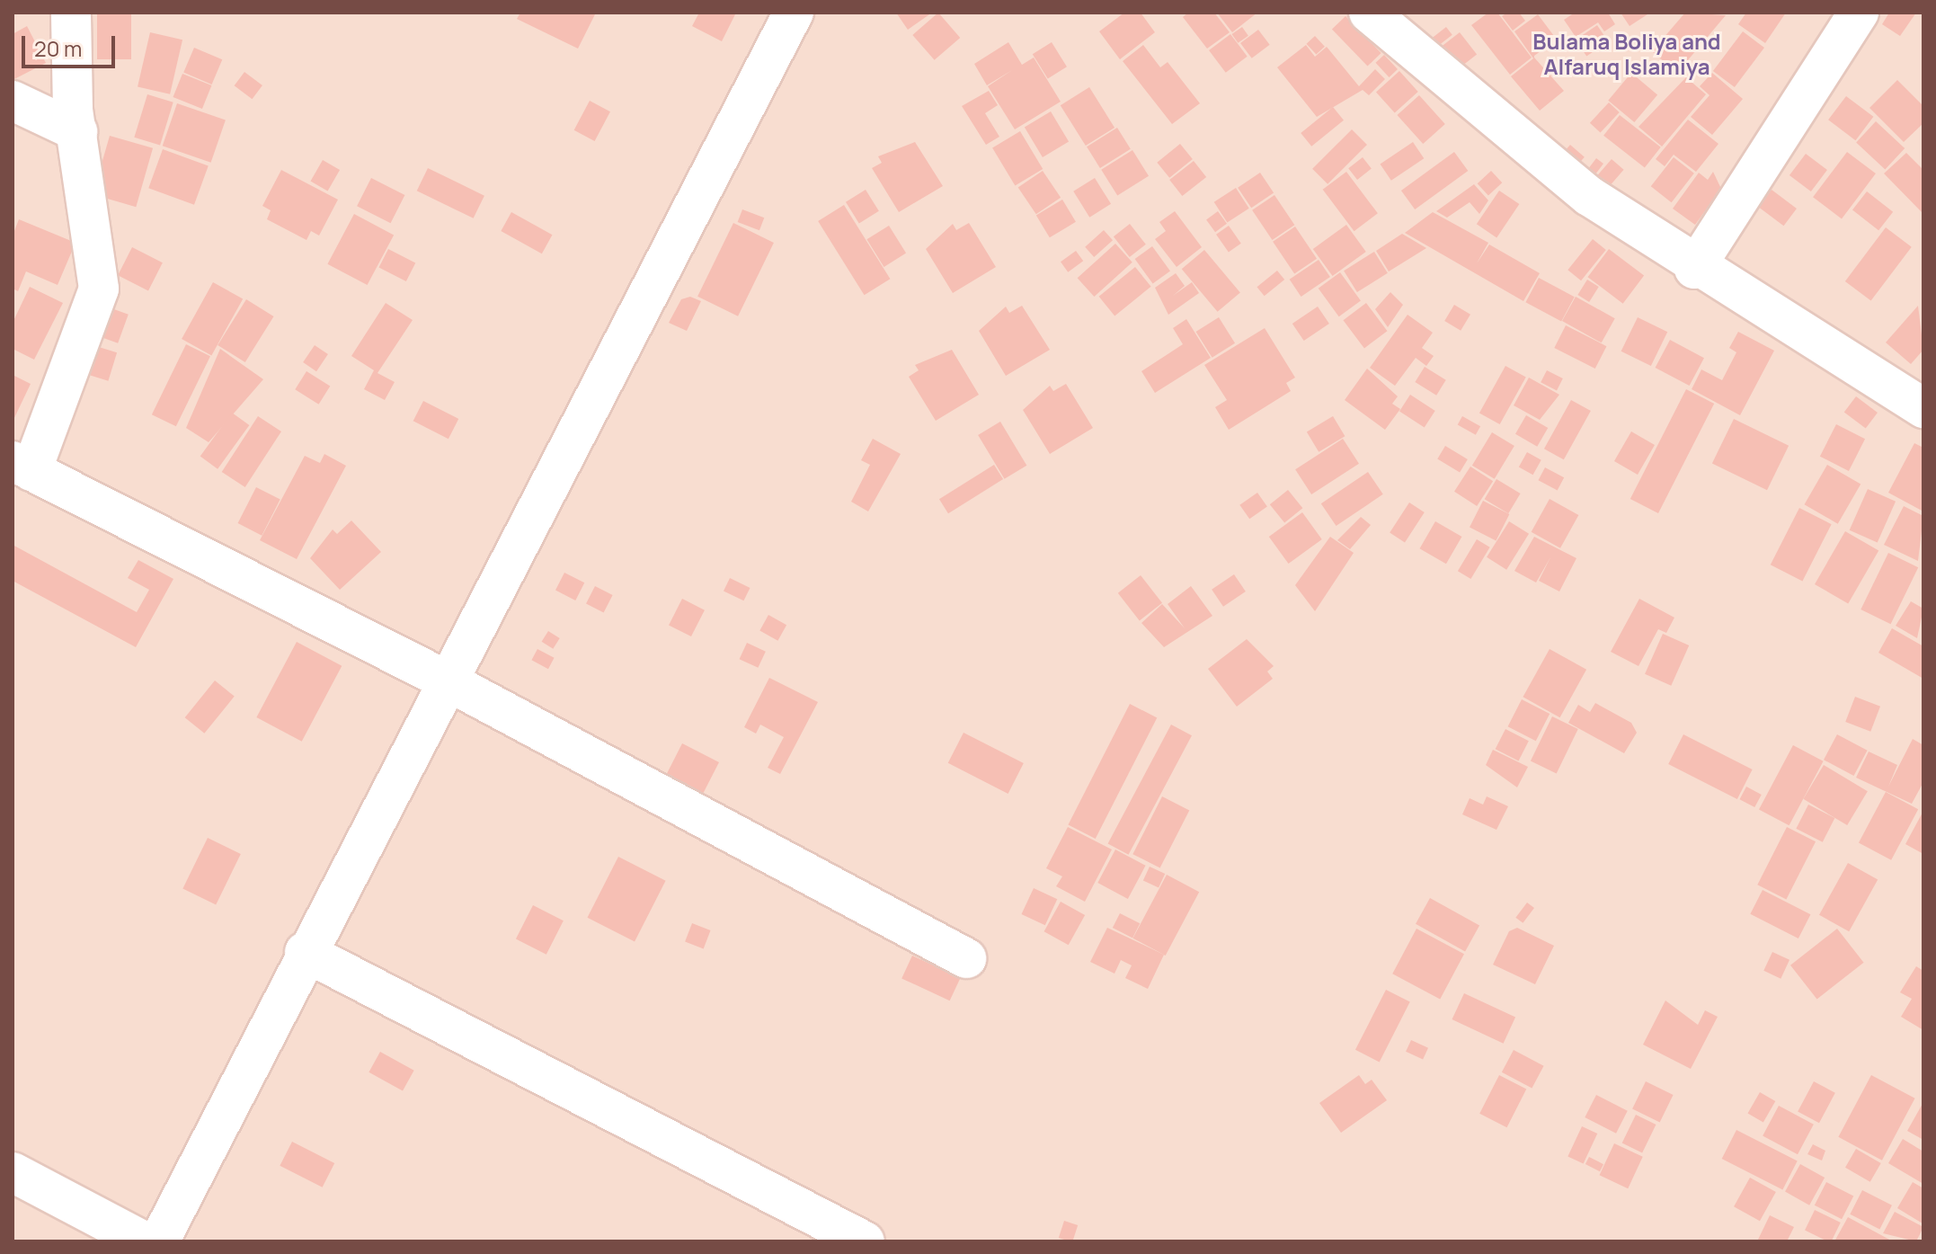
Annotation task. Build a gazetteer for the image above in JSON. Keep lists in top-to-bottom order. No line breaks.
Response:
{"districts":["Bulama Boliya and Alfaruq Islamiya"],"scale_bar":"20 m"}
